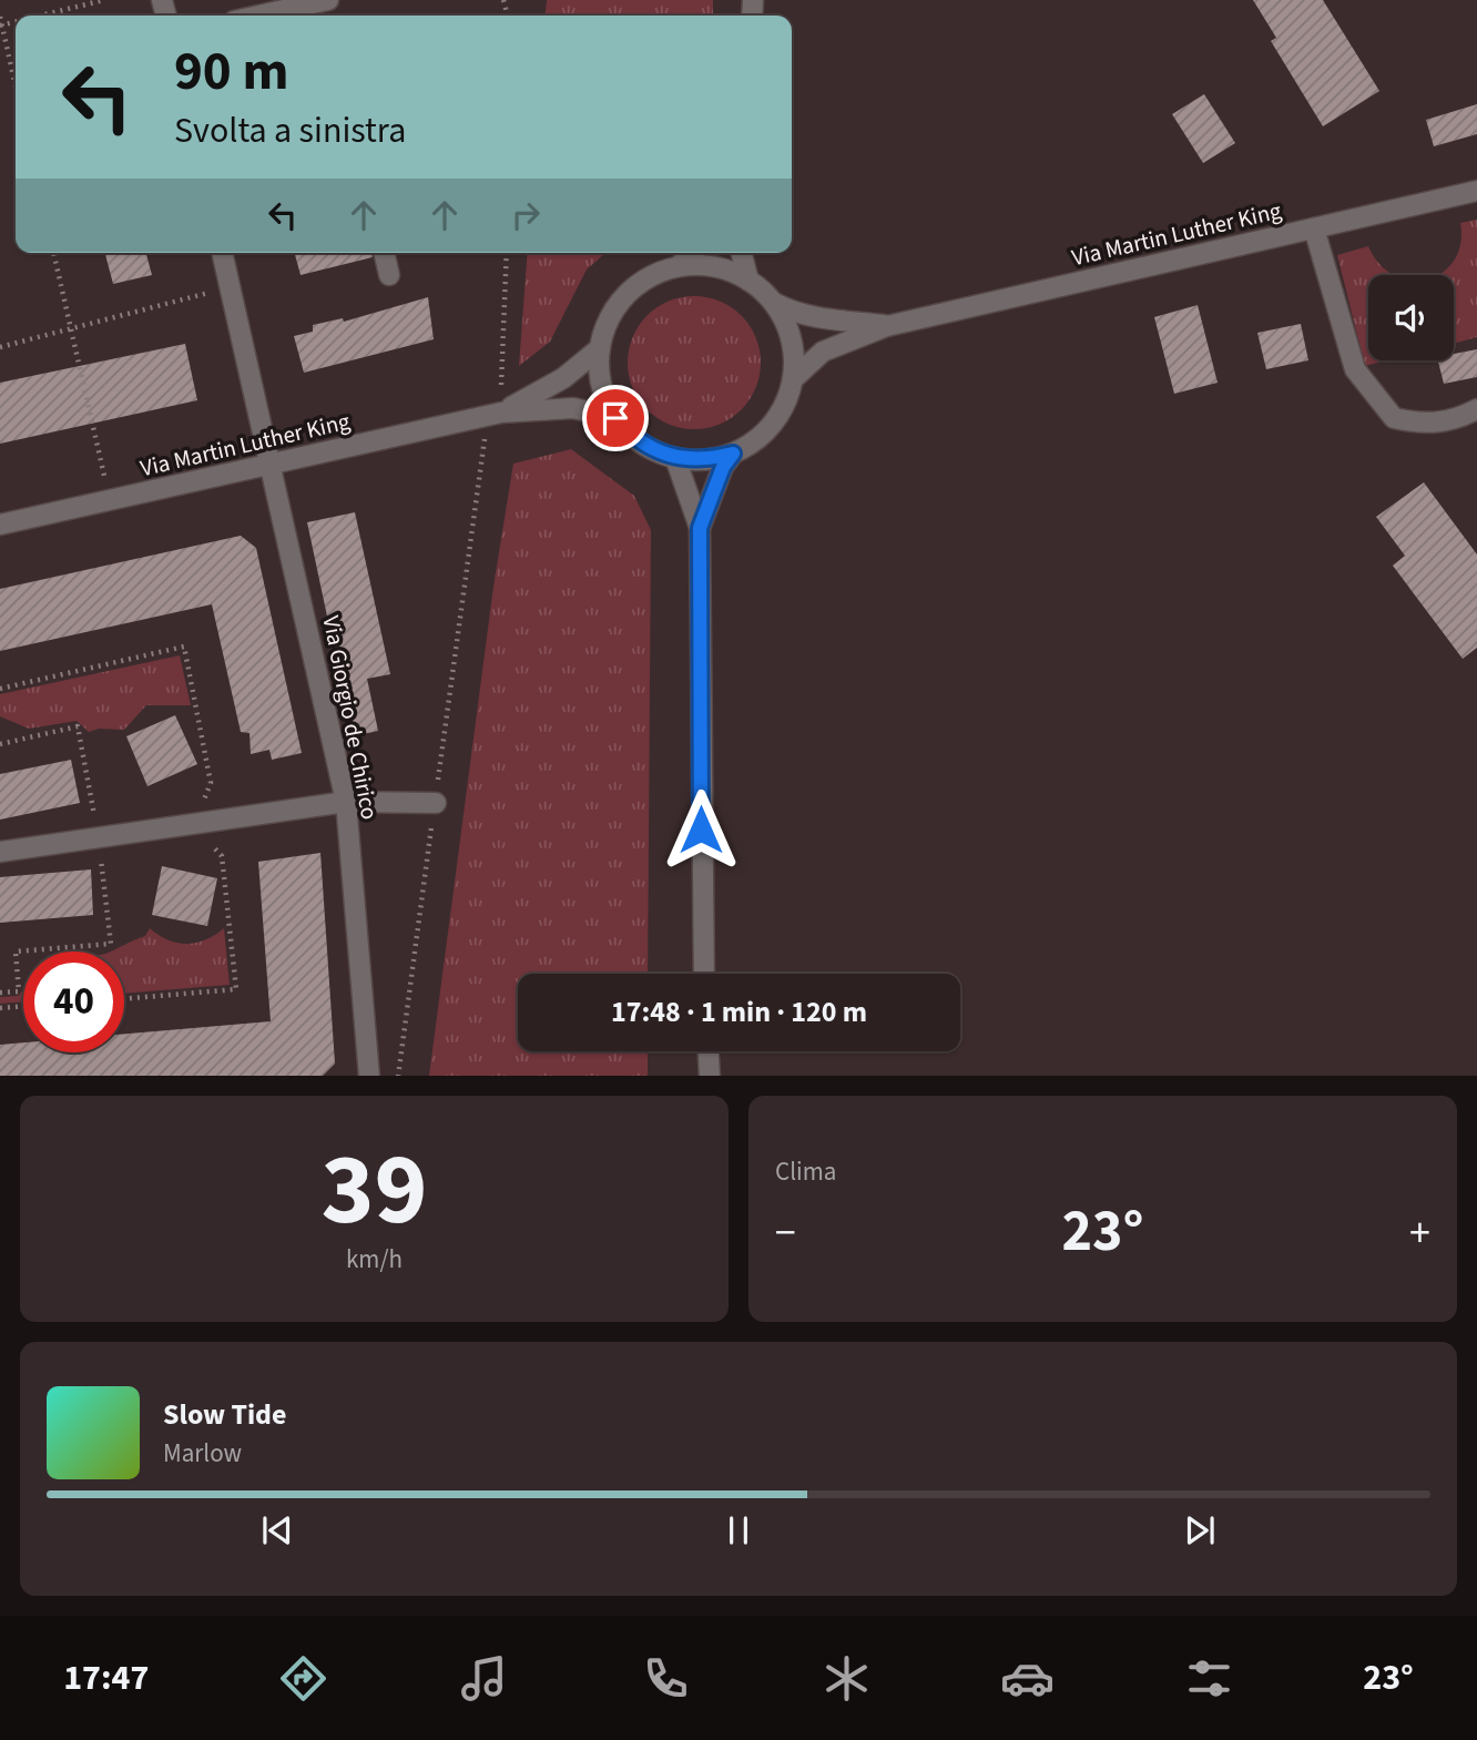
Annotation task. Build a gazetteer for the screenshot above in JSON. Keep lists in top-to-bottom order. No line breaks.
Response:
{"streets":{"street":["Via Martin Luther King","Via Giorgio de Chirico"]},"crossings":[["Via Martin Luther King","Via Giorgio de Chirico"]],"page":{"turn":["90 m","Svolta a sinistra"],"limit":"40","trip":"17:48 · 1 min · 120 m","tile":[["39","km/h"],"Clima"],"heat":["−","23°","+"],"song":["Slow Tide","Marlow"],"tabs":["17:47","23°"]}}
